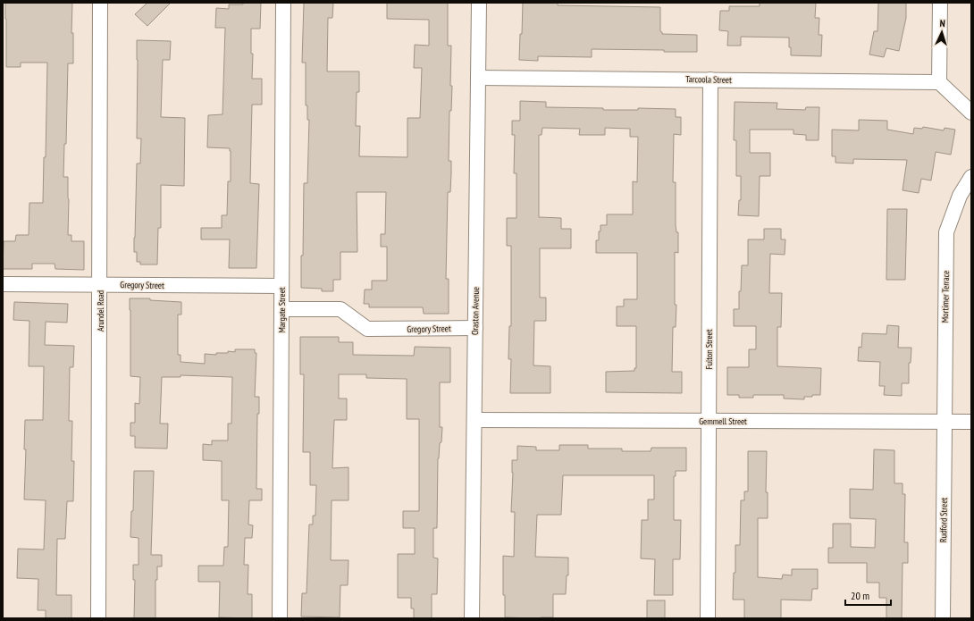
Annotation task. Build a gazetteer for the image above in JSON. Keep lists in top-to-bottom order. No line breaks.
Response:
{"streets":{"street":["Tarcoola Street","Gregory Street","Mortimer Terrace","Margate Street","Arundel Road","Oraston Avenue","Fulton Street","Gemmell Street","Rudford Street"]},"crossings":[["Tarcoola Street","Oraston Avenue"],["Tarcoola Street","Fulton Street"],["Gregory Street","Margate Street"],["Gregory Street","Arundel Road"],["Gregory Street","Oraston Avenue"],["Mortimer Terrace","Gemmell Street"],["Mortimer Terrace","Rudford Street"],["Oraston Avenue","Gemmell Street"],["Fulton Street","Gemmell Street"],["Gemmell Street","Rudford Street"]],"scale_bar":"20 m","north":"top"}
